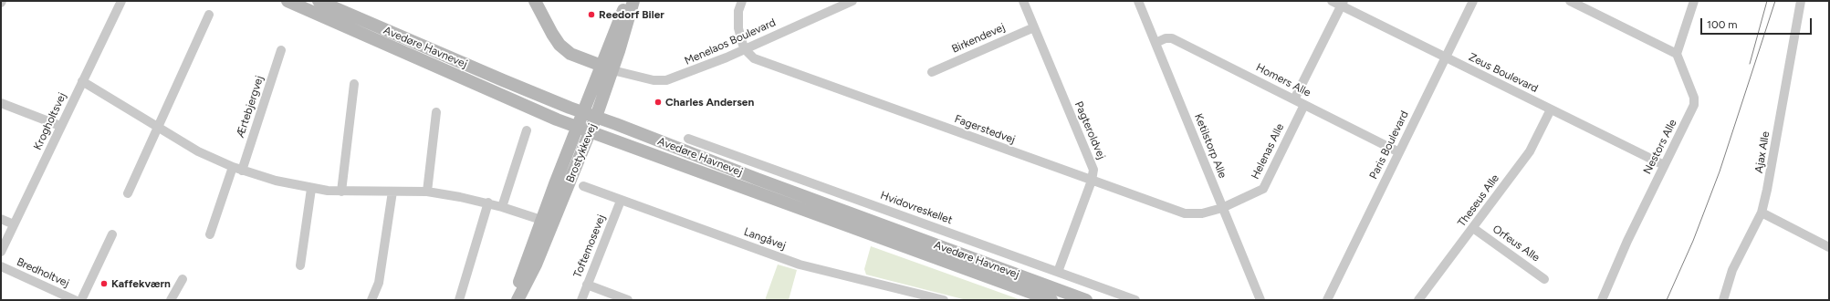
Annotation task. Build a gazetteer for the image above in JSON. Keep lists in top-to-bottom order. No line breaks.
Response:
{"streets":{"street":["Birkendevej","Menelaos Boulevard","Avedøre Havnevej","Zeus Boulevard","Homers Alle","Ærtebjergvej","Krogholtsvej","Fagerstedvej","Pagteroldvej","Paris Boulevard","Ketilstorp Alle","Nestors Alle","Helenas Alle","Ajax Alle","Brostykkevej","Theseus Alle","Hvidovreskellet","Langåvej","Orfeus Alle","Toftemosevej","Bredholtvej"]},"crossings":[["Birkendevej","Pagteroldvej"],["Menelaos Boulevard","Fagerstedvej"],["Menelaos Boulevard","Brostykkevej"],["Avedøre Havnevej","Brostykkevej"],["Zeus Boulevard","Paris Boulevard"],["Zeus Boulevard","Nestors Alle"],["Zeus Boulevard","Theseus Alle"],["Homers Alle","Paris Boulevard"],["Homers Alle","Ketilstorp Alle"],["Homers Alle","Helenas Alle"],["Fagerstedvej","Pagteroldvej"],["Fagerstedvej","Ketilstorp Alle"],["Fagerstedvej","Helenas Alle"],["Pagteroldvej","Hvidovreskellet"],["Ketilstorp Alle","Helenas Alle"],["Theseus Alle","Orfeus Alle"],["Langåvej","Toftemosevej"]],"places":["Reedorf Biler","Charles Andersen","Kaffekværn"],"scale_bar":"100 m"}
